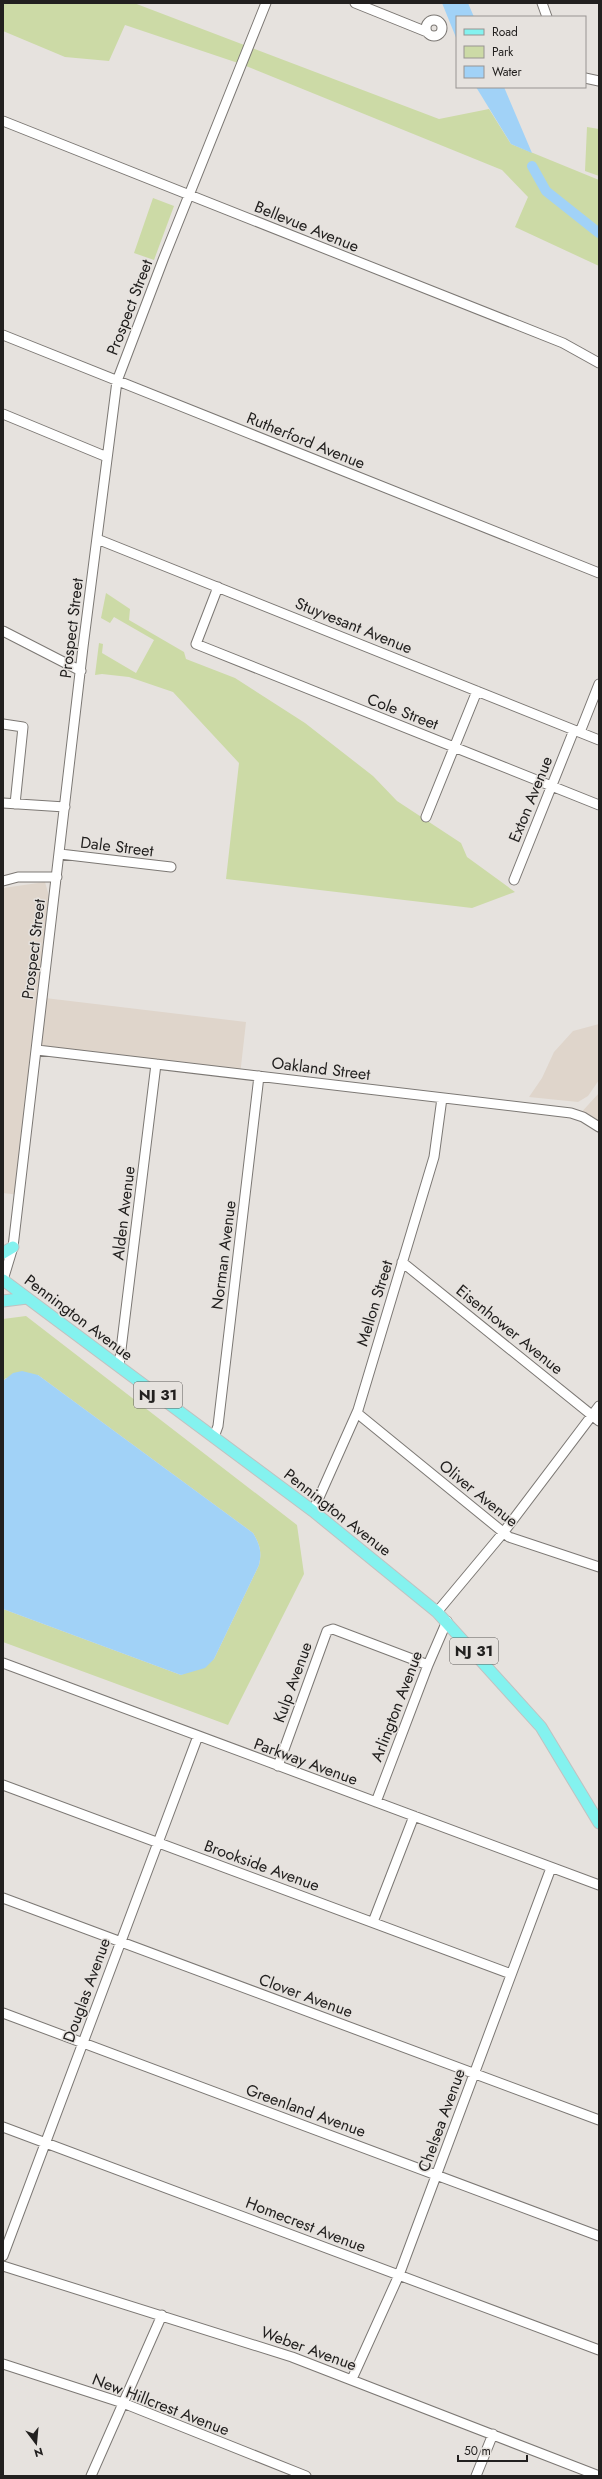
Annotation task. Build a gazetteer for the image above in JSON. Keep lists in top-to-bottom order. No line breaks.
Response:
{"streets":{"main road":["Pennington Avenue","NJ 31"],"street":["Bellevue Avenue","Prospect Street","Rutherford Avenue","Stuyvesant Avenue","Cole Street","Exton Avenue","Dale Street","Oakland Street","Alden Avenue","Norman Avenue","Mellon Street","Eisenhower Avenue","Oliver Avenue","Kulp Avenue","Arlington Avenue","Parkway Avenue","Brookside Avenue","Douglas Avenue","Clover Avenue","Greenland Avenue","Chelsea Avenue","Homecrest Avenue","Weber Avenue","New Hillcrest Avenue"]},"crossings":[["Bellevue Avenue","Prospect Street"],["Prospect Street","Rutherford Avenue"],["Prospect Street","Stuyvesant Avenue"],["Prospect Street","Dale Street"],["Prospect Street","Oakland Street"],["Prospect Street","Pennington Avenue"],["Stuyvesant Avenue","Cole Street"],["Stuyvesant Avenue","Exton Avenue"],["Cole Street","Exton Avenue"],["Oakland Street","Alden Avenue"],["Oakland Street","Norman Avenue"],["Oakland Street","Mellon Street"],["Alden Avenue","Pennington Avenue"],["Norman Avenue","Pennington Avenue"],["Mellon Street","Pennington Avenue"],["Mellon Street","Eisenhower Avenue"],["Mellon Street","Oliver Avenue"],["Pennington Avenue","Arlington Avenue"],["Kulp Avenue","Arlington Avenue"],["Kulp Avenue","Parkway Avenue"],["Arlington Avenue","Parkway Avenue"],["Parkway Avenue","Douglas Avenue"],["Parkway Avenue","Chelsea Avenue"],["Brookside Avenue","Douglas Avenue"],["Brookside Avenue","Chelsea Avenue"],["Douglas Avenue","Clover Avenue"],["Douglas Avenue","Greenland Avenue"],["Douglas Avenue","Homecrest Avenue"],["Clover Avenue","Chelsea Avenue"],["Greenland Avenue","Chelsea Avenue"],["Chelsea Avenue","Homecrest Avenue"],["Chelsea Avenue","Weber Avenue"]],"legend":["Road","Park","Water"],"scale_bar":"50 m","north":"bottom"}
